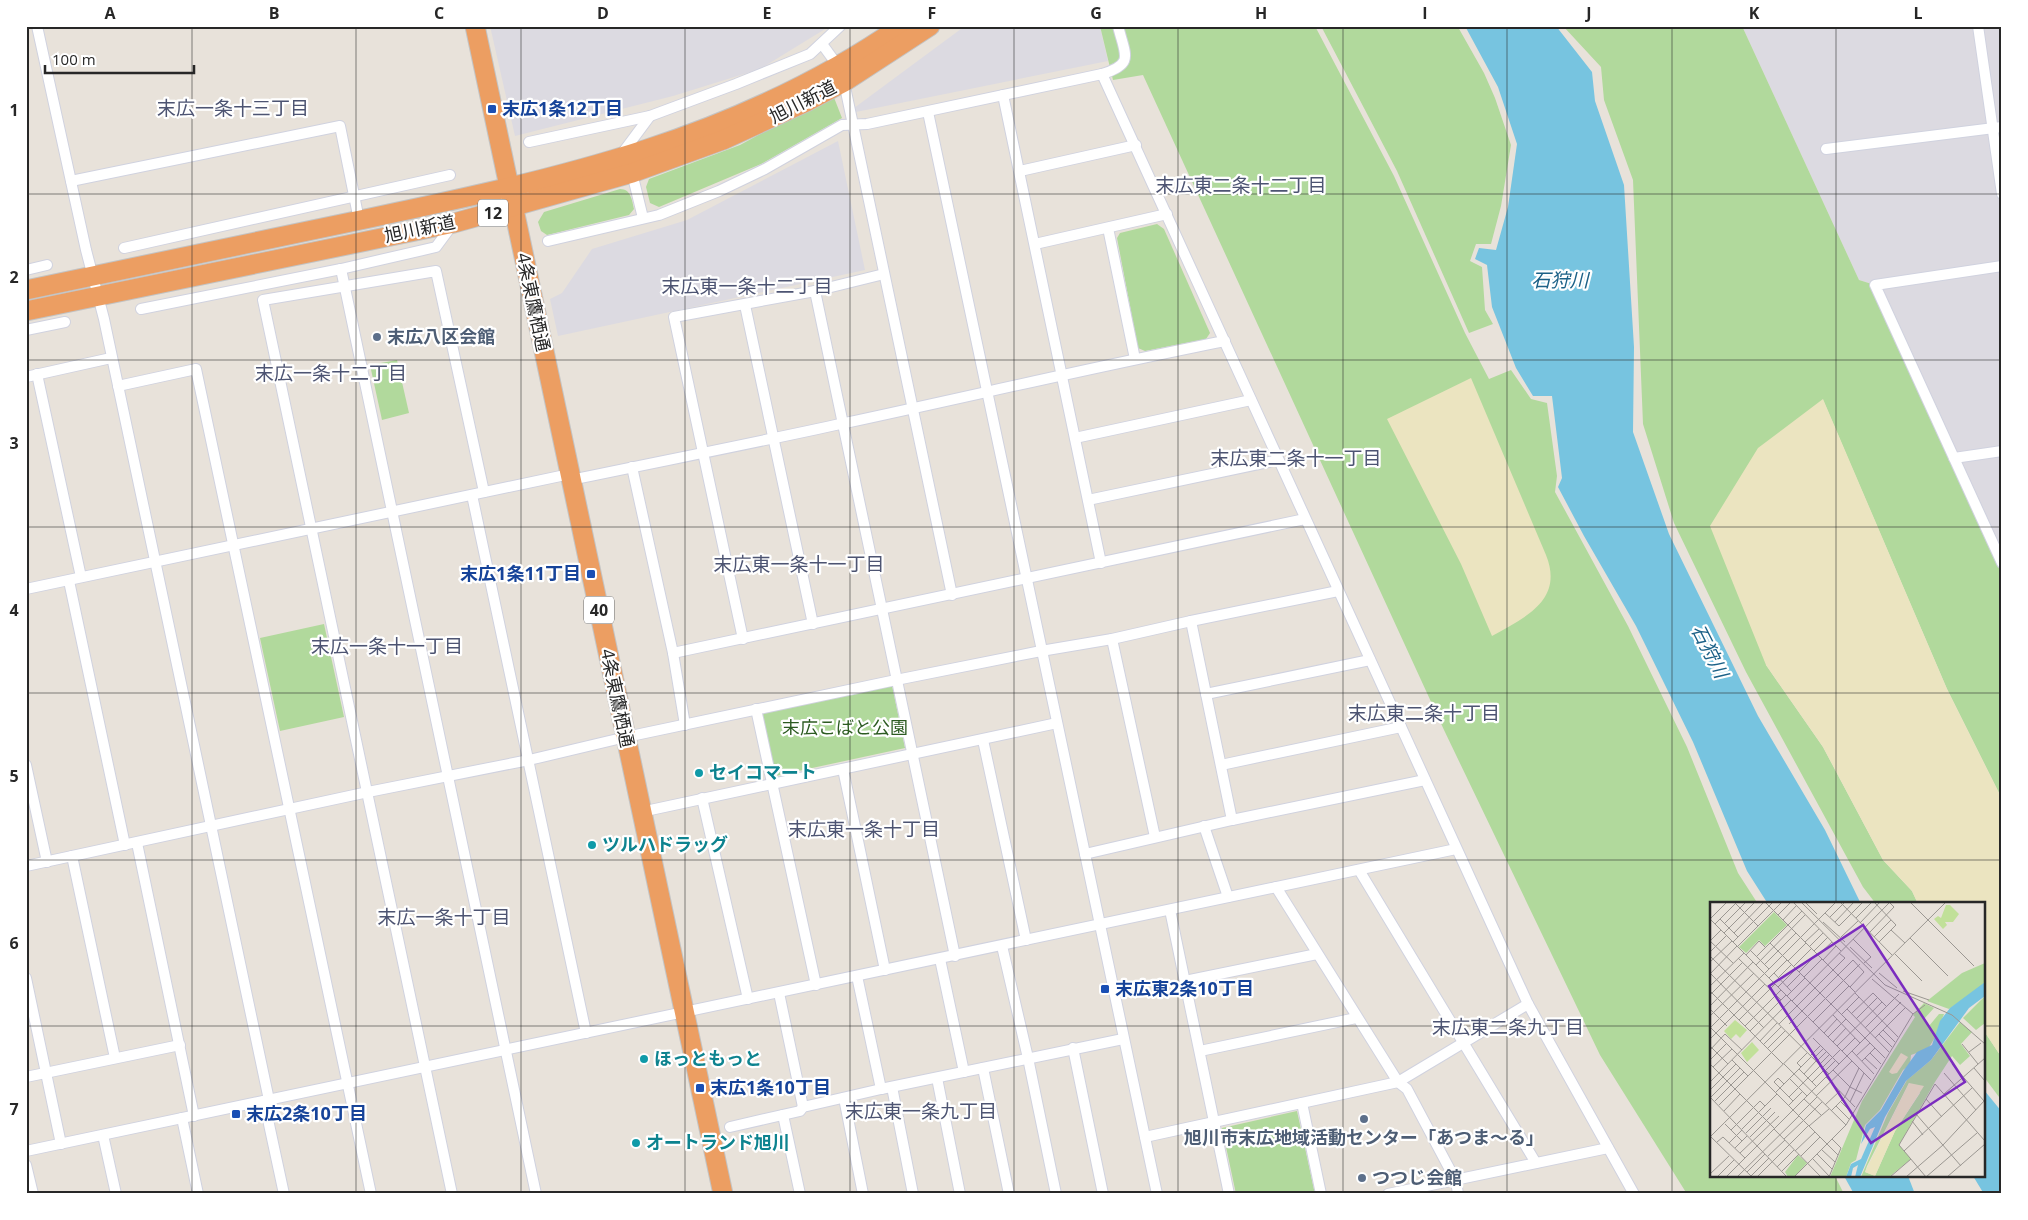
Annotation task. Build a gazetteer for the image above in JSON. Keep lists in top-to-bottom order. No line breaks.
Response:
{"streets":{"highway":["旭川新道","12","4条東鷹栖通","40"]},"crossings":[["旭川新道","4条東鷹栖通"]],"districts":["末広一条十三丁目","末広東二条十二丁目","末広東一条十二丁目","末広一条十二丁目","末広東二条十一丁目","末広東一条十一丁目","末広一条十一丁目","末広東二条十丁目","末広東一条十丁目","末広一条十丁目","末広東二条九丁目","末広東一条九丁目"],"water":["石狩川"],"parks":["末広こばと公園"],"places":{"transit":["末広1条12丁目","末広1条11丁目","末広東2条10丁目","末広1条10丁目","末広2条10丁目"],"other":["末広八区会館","セイコマート","ツルハドラッグ","ほっともっと","旭川市末広地域活動センター「あつま〜る」","オートランド旭川","つつじ会館"]},"scale_bar":"100 m","grid":{"columns":["A","B","C","D","E","F","G","H","I","J","K","L"],"rows":["1","2","3","4","5","6","7"]}}
